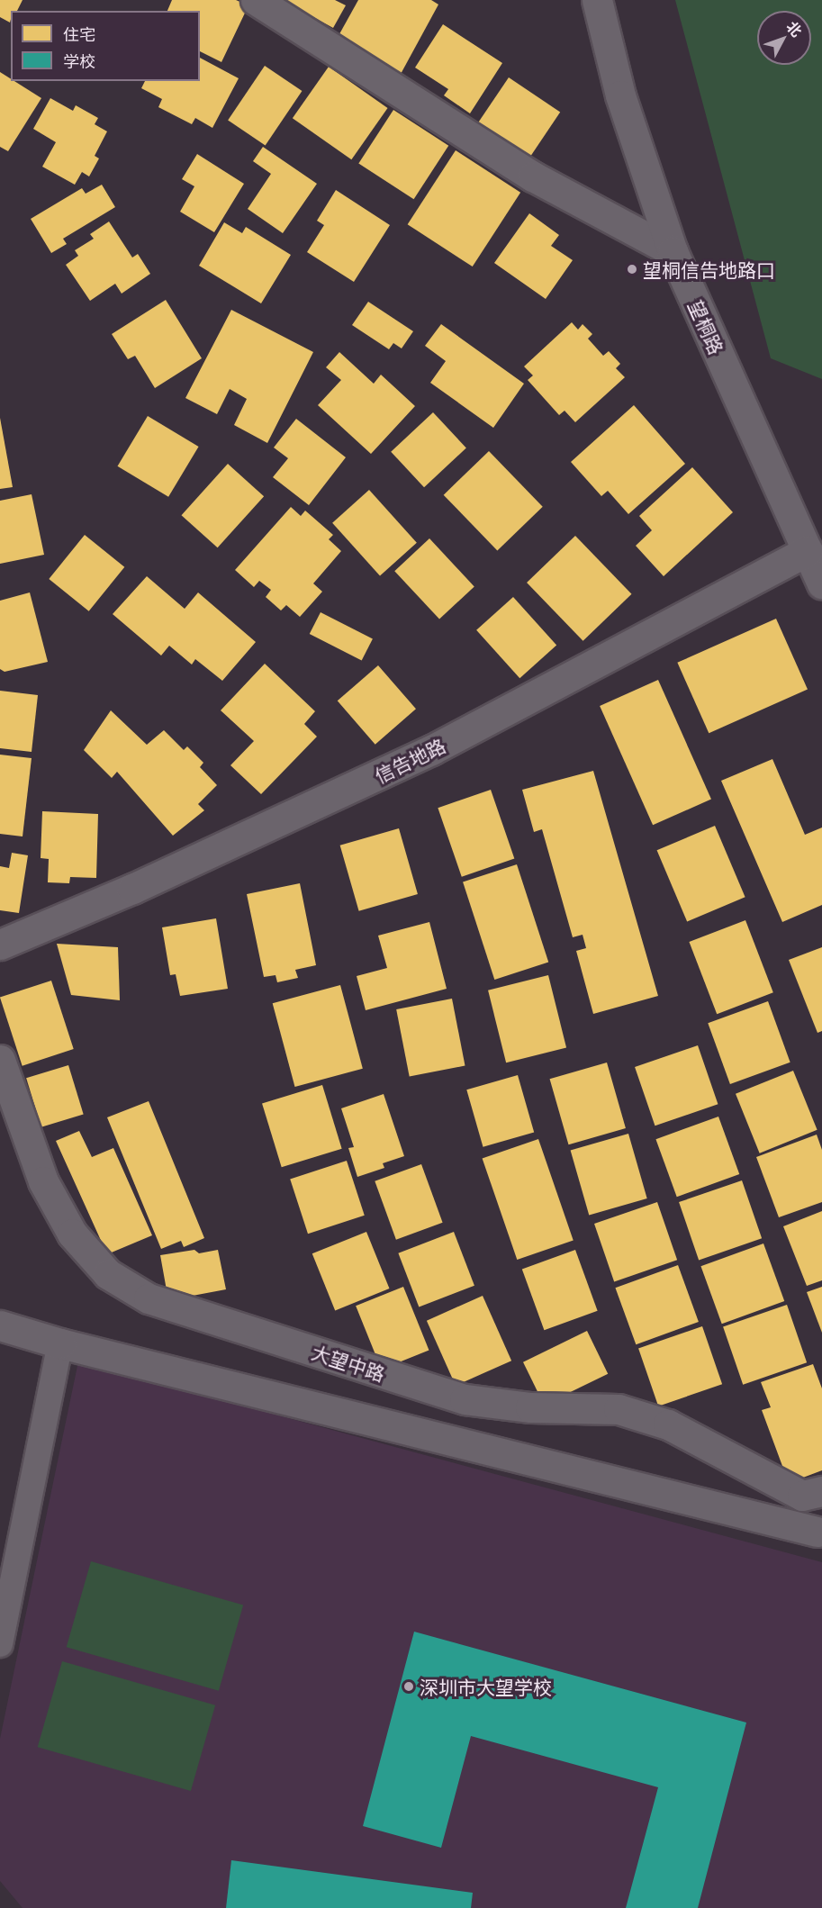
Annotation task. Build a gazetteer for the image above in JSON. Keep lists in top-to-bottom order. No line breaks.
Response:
{"streets":{"street":["望桐路","信告地路","大望中路"]},"crossings":[["望桐路","信告地路"]],"places":["望桐信告地路口","深圳市大望学校"],"legend":["住宅","学校"],"north":"top right"}
